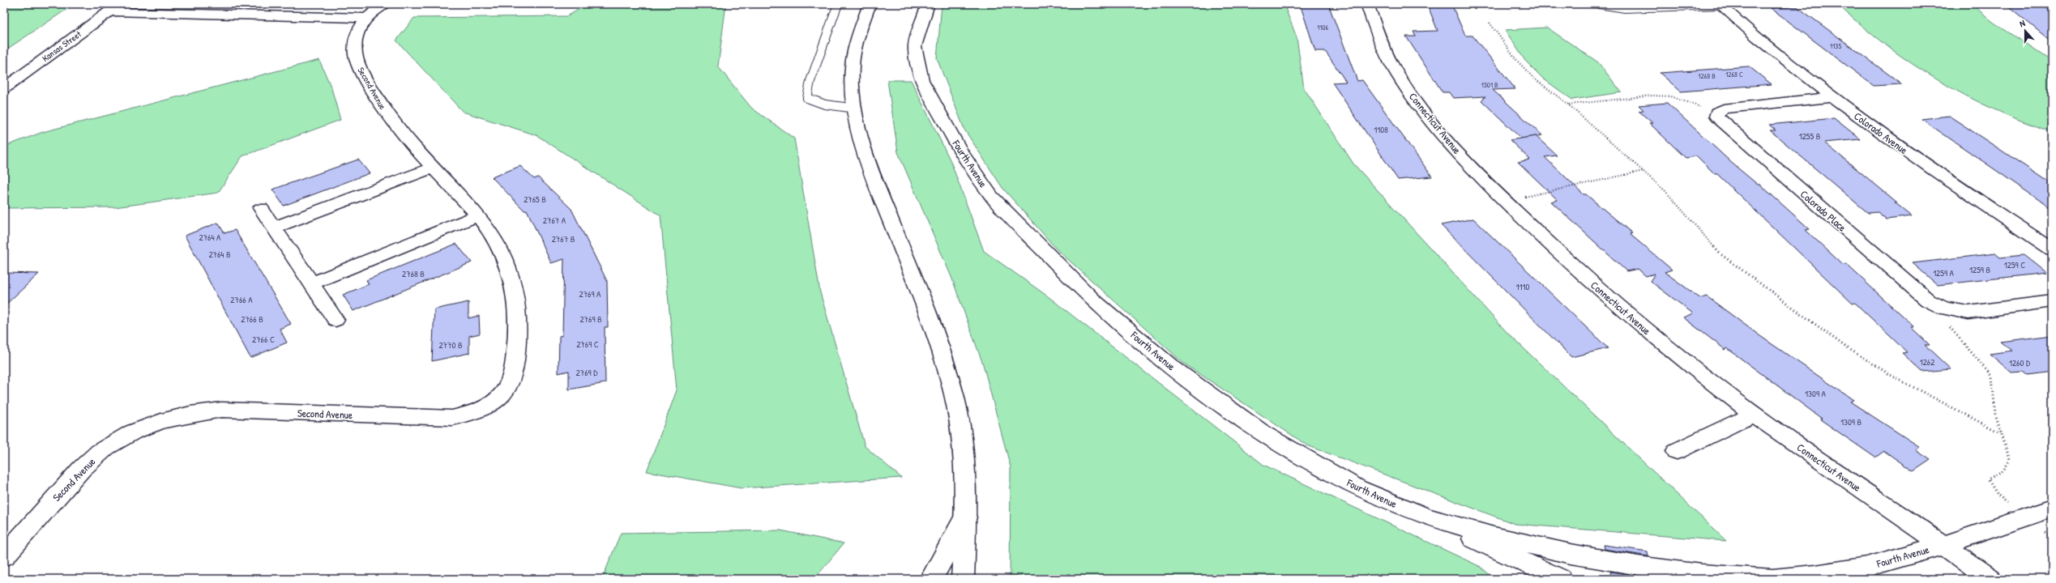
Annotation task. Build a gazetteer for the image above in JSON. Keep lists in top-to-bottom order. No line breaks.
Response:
{"streets":{"street":["Kansas Street","Second Avenue","Connecticut Avenue","Colorado Avenue","Fourth Avenue","Colorado Place"]},"crossings":[["Connecticut Avenue","Fourth Avenue"]],"house_numbers":["1106","1135","1268 C","1268 B","1301 B","1108","1255 B","2765 B","2767 A","2764 A","2767 B","2764 B","1259 C","1259 B","1259 A","2768 B","1110","2769 A","2766 A","2766 B","2769 B","2766 C","2769 C","2770 B","1262","1260 D","2769 D","1309 A","1309 B"],"north":"top"}
